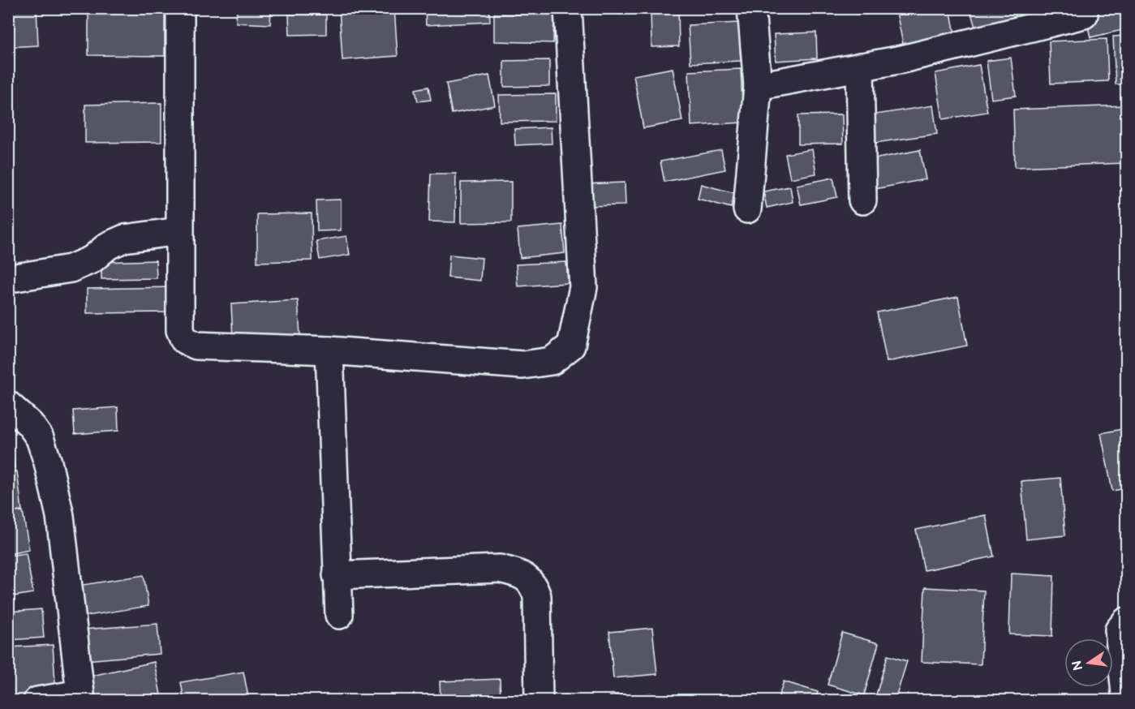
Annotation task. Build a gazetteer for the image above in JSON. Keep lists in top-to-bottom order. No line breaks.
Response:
{"north":"left"}
